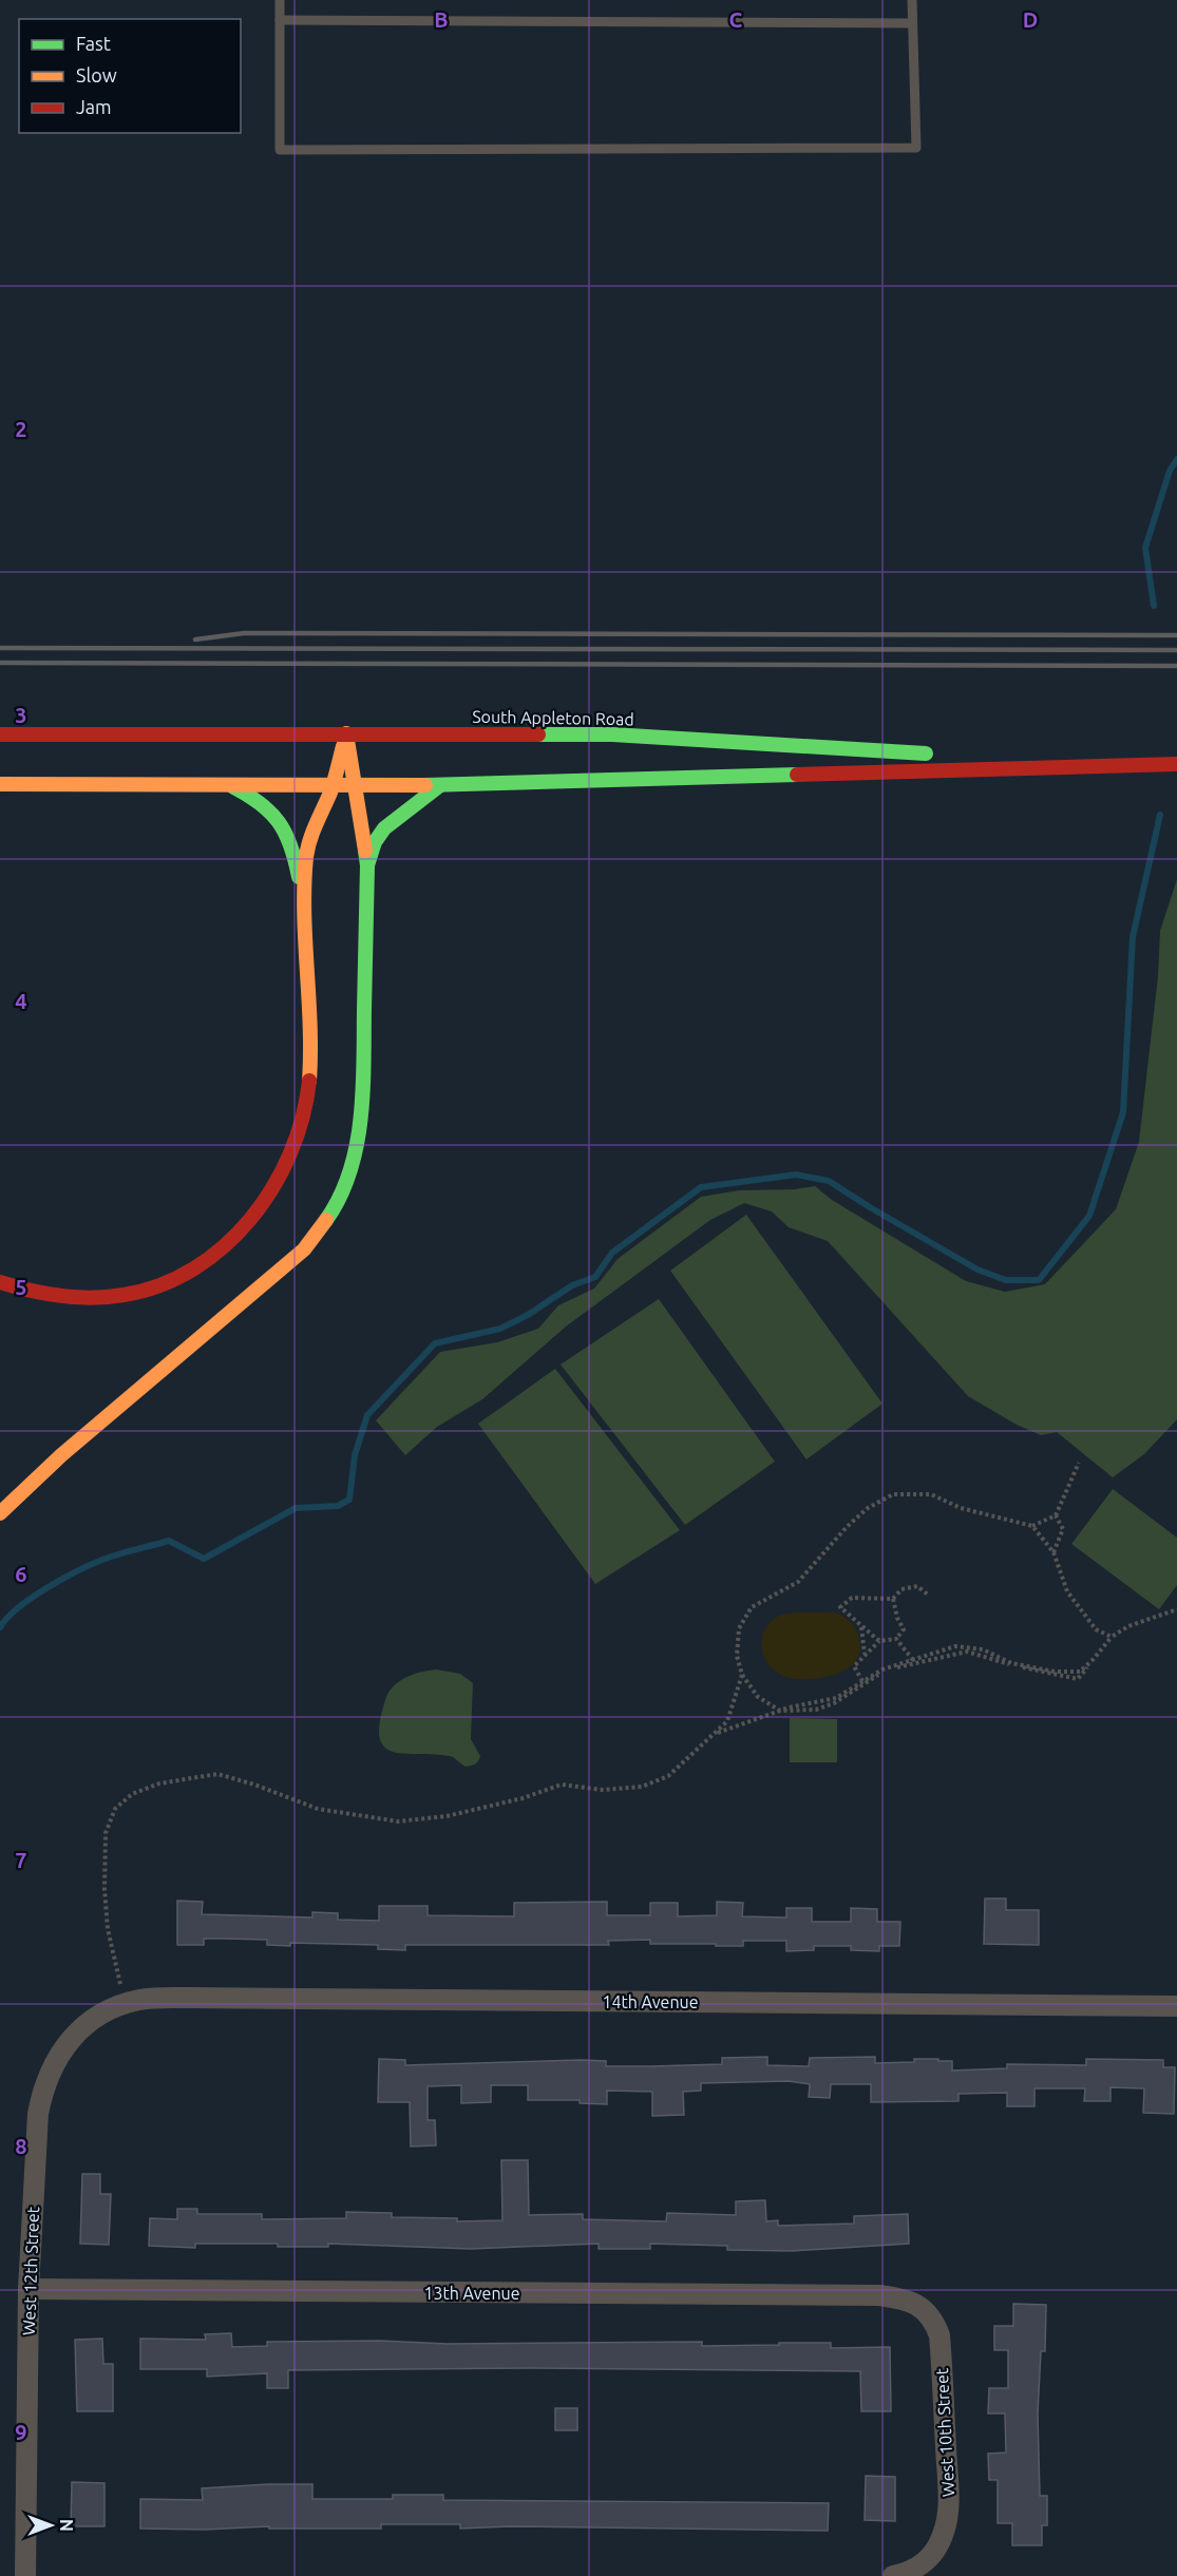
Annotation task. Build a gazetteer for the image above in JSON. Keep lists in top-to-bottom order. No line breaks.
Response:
{"streets":{"main road":["South Appleton Road"],"street":["14th Avenue","West 12th Street","13th Avenue","West 10th Street"]},"crossings":[["14th Avenue","West 12th Street"],["West 12th Street","13th Avenue"],["13th Avenue","West 10th Street"]],"legend":["Fast","Slow","Jam"],"north":"right","grid":{"columns":["B","C","D"],"rows":["2","3","4","5","6","7","8","9"]}}
